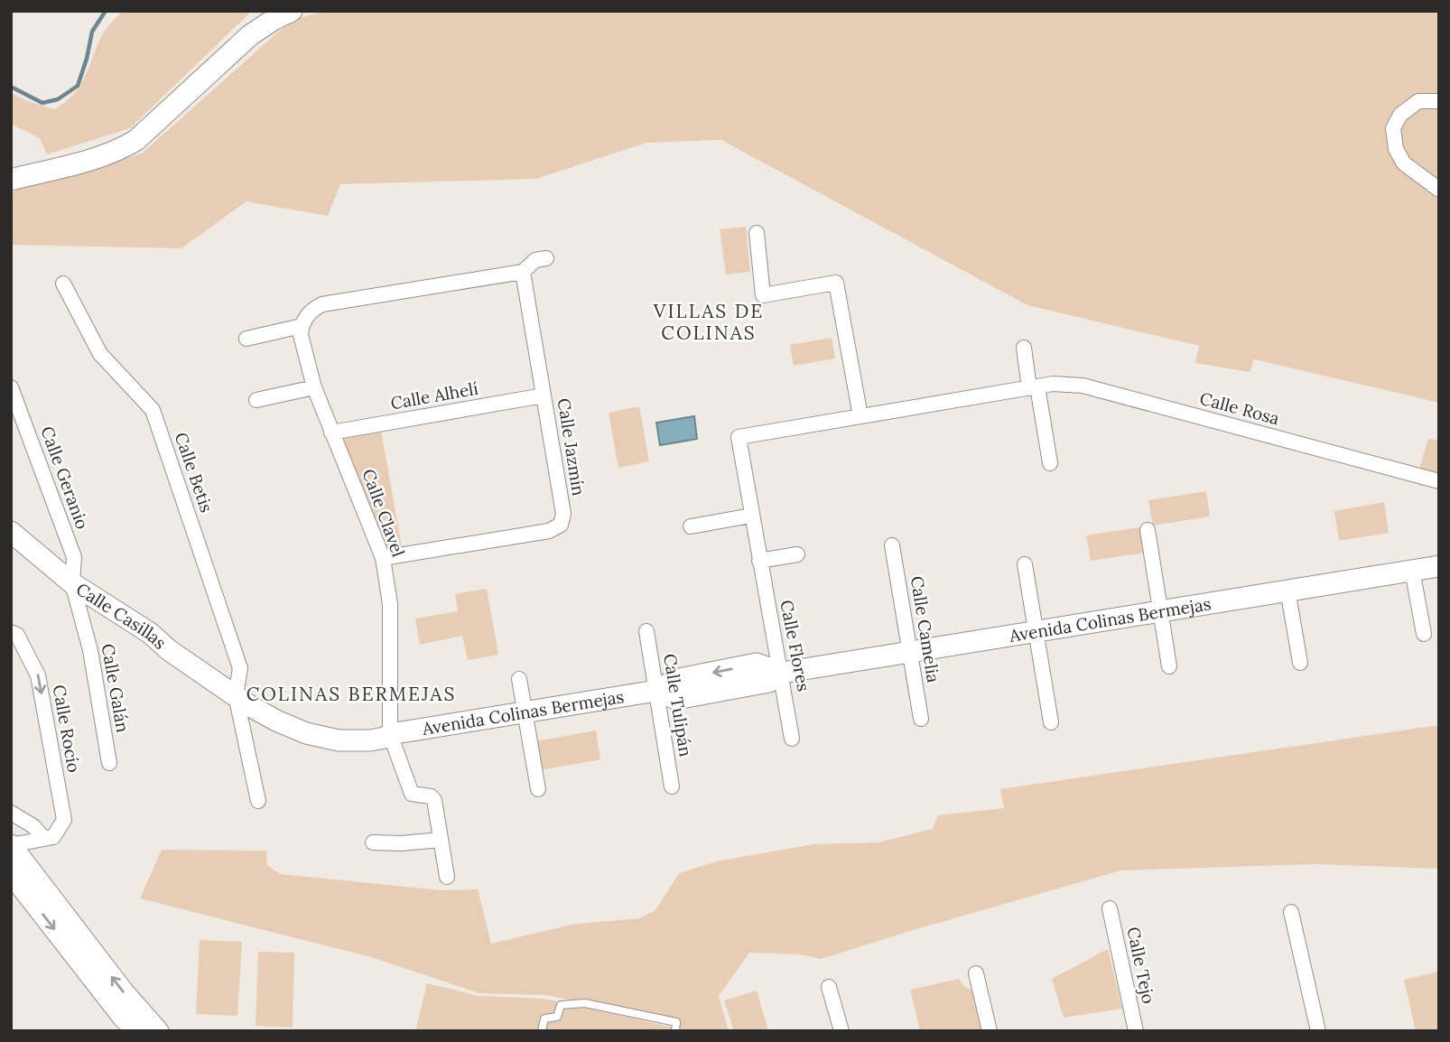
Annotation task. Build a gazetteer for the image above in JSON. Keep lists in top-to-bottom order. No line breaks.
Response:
{"streets":{"street":["Calle Alhelí","Calle Rosa","Calle Jazmín","Calle Betis","Calle Geranio","Calle Clavel","Calle Casillas","Avenida Colinas Bermejas","Calle Camelia","Calle Flores","Calle Galán","Calle Tulipán","Calle Rocío","Calle Tejo"]},"crossings":[["Calle Alhelí","Calle Jazmín"],["Calle Alhelí","Calle Clavel"],["Calle Rosa","Calle Flores"],["Calle Jazmín","Calle Clavel"],["Calle Betis","Avenida Colinas Bermejas"],["Calle Geranio","Calle Casillas"],["Calle Geranio","Calle Galán"],["Calle Clavel","Avenida Colinas Bermejas"],["Calle Casillas","Avenida Colinas Bermejas"],["Calle Casillas","Calle Galán"],["Avenida Colinas Bermejas","Calle Camelia"],["Avenida Colinas Bermejas","Calle Flores"],["Avenida Colinas Bermejas","Calle Tulipán"]],"one_way":["Calle Rocío"],"districts":["VILLAS DE COLINAS","COLINAS BERMEJAS"]}
